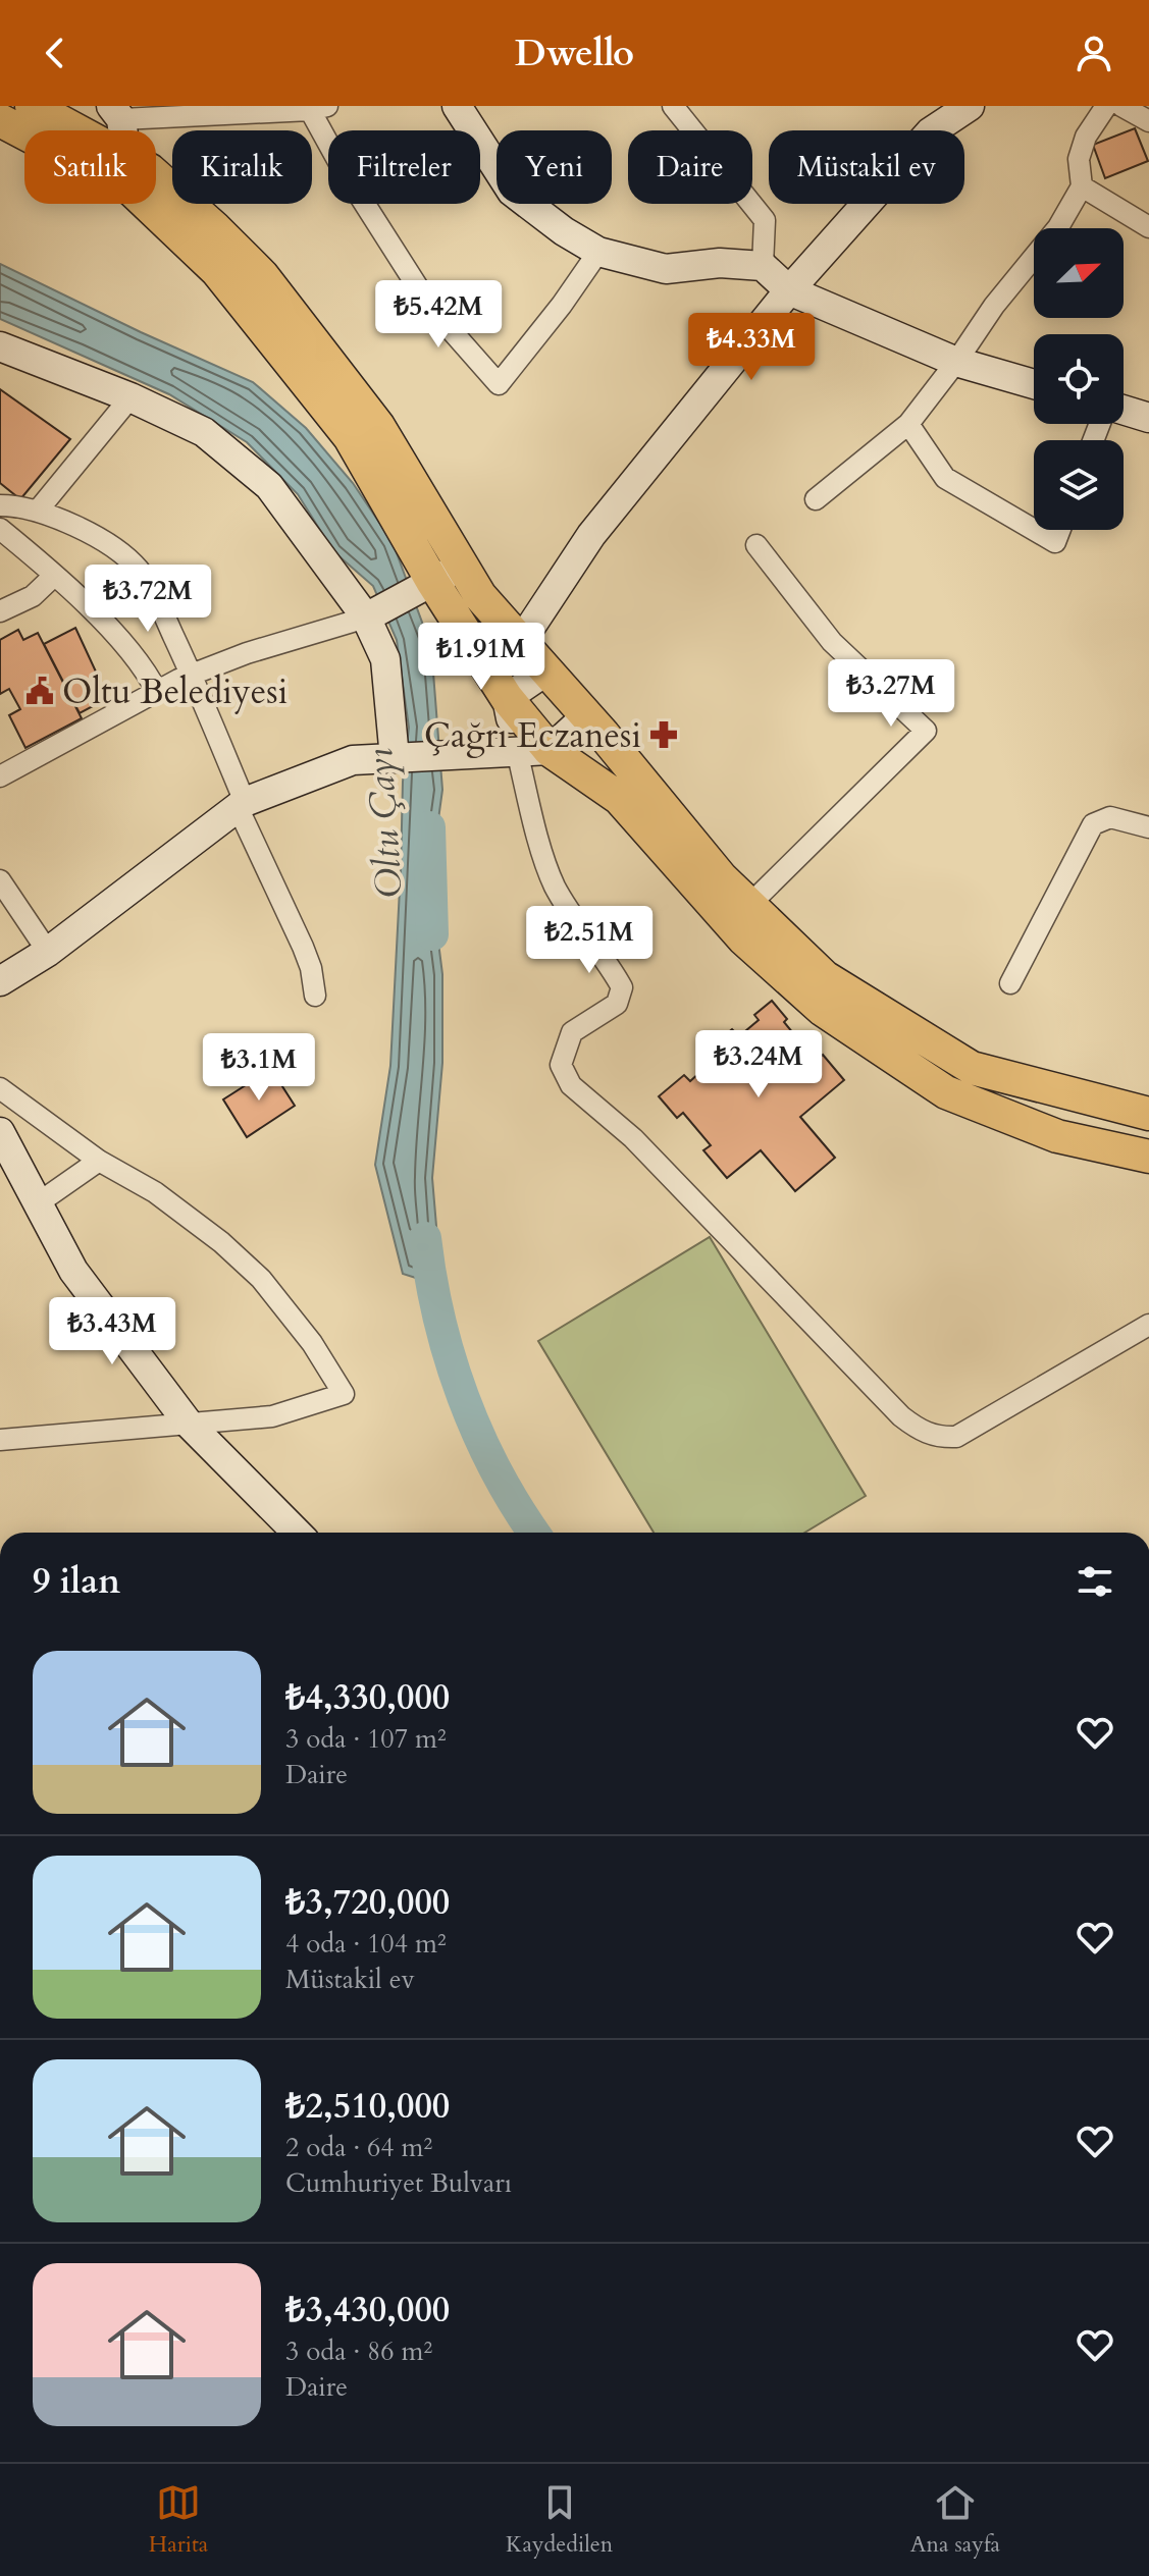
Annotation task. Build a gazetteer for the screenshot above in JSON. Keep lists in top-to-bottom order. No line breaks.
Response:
{"water":["Oltu Çayı"],"places":{"public building":["Oltu Belediyesi"],"pharmacy":["Çağrı Eczanesi"]},"north":"top right","page":{"header":"Dwello","chip":["Satılık","Kiralık","Filtreler","Yeni","Daire","Müstakil ev"],"price":["₺5.42M","₺4.33M","₺3.72M","₺1.91M","₺3.27M","₺2.51M","₺3.24M","₺3.1M","₺3.43M"],"heading":"9 ilan","list":[{"name":"₺4,330,000","note":"3 oda · 107 m² · Daire"},{"name":"₺3,720,000","note":"4 oda · 104 m² · Müstakil ev"},{"name":"₺2,510,000","note":"2 oda · 64 m² · Cumhuriyet Bulvarı"},{"name":"₺3,430,000","note":"3 oda · 86 m² · Daire"}],"tabs":["Harita","Kaydedilen","Ana sayfa"]}}
